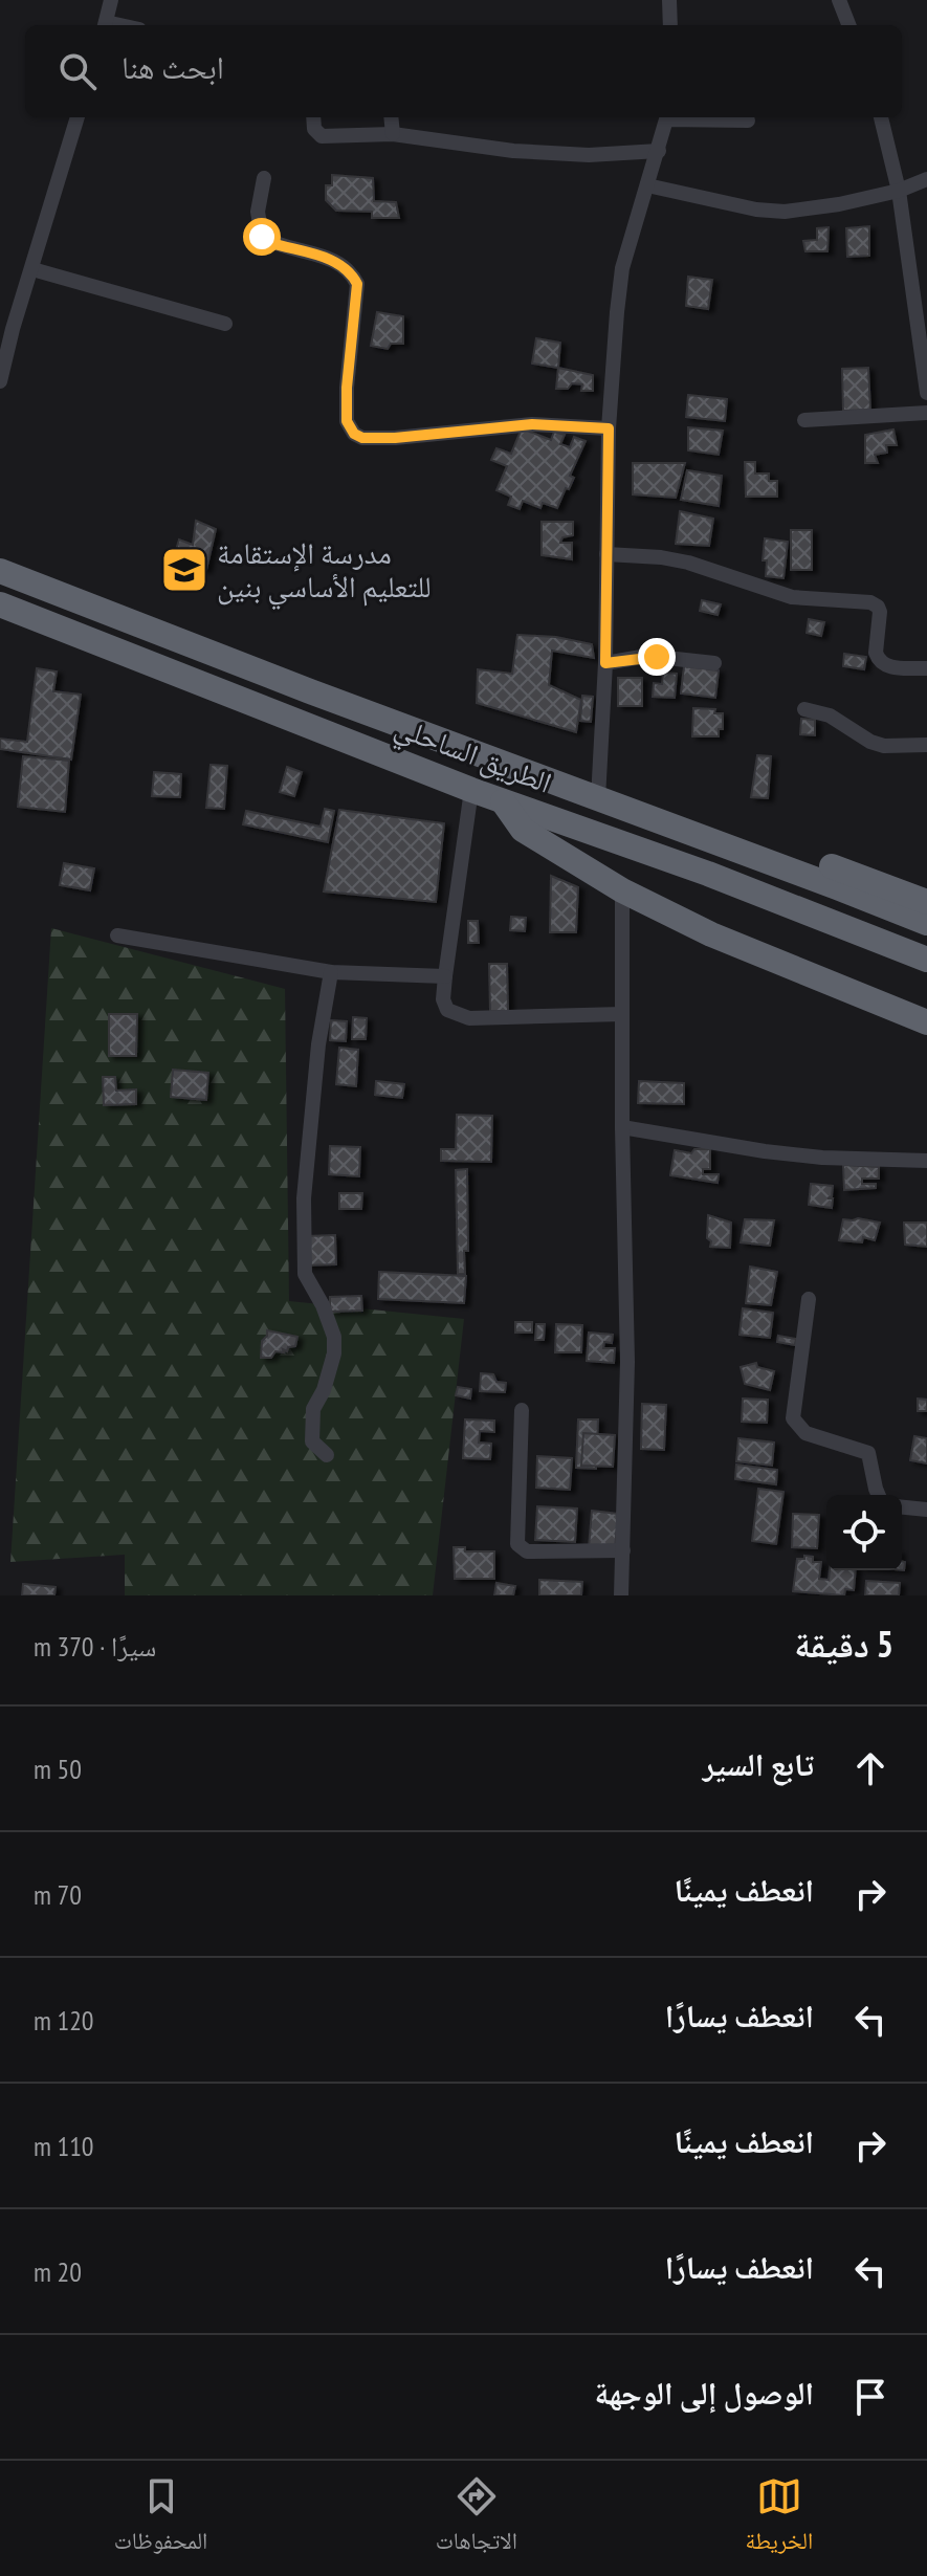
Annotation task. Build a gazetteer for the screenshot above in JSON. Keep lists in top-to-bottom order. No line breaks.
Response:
{"streets":{"highway":["الطريق الساحلي"]},"places":{"school or university":["مدرسة اﻹستقامة للتعليم اﻷساسي بنين"]},"page":{"search":"ابحث هنا","heading":["5 دقيقة","سيرًا · 370 m"],"list":[["تابع السير","50 m"],["انعطف يمينًا","70 m"],["انعطف يسارًا","120 m"],["انعطف يمينًا","110 m"],["انعطف يسارًا","20 m"],"الوصول إلى الوجهة"],"nav":["الخريطة","الاتجاهات","المحفوظات"]}}
